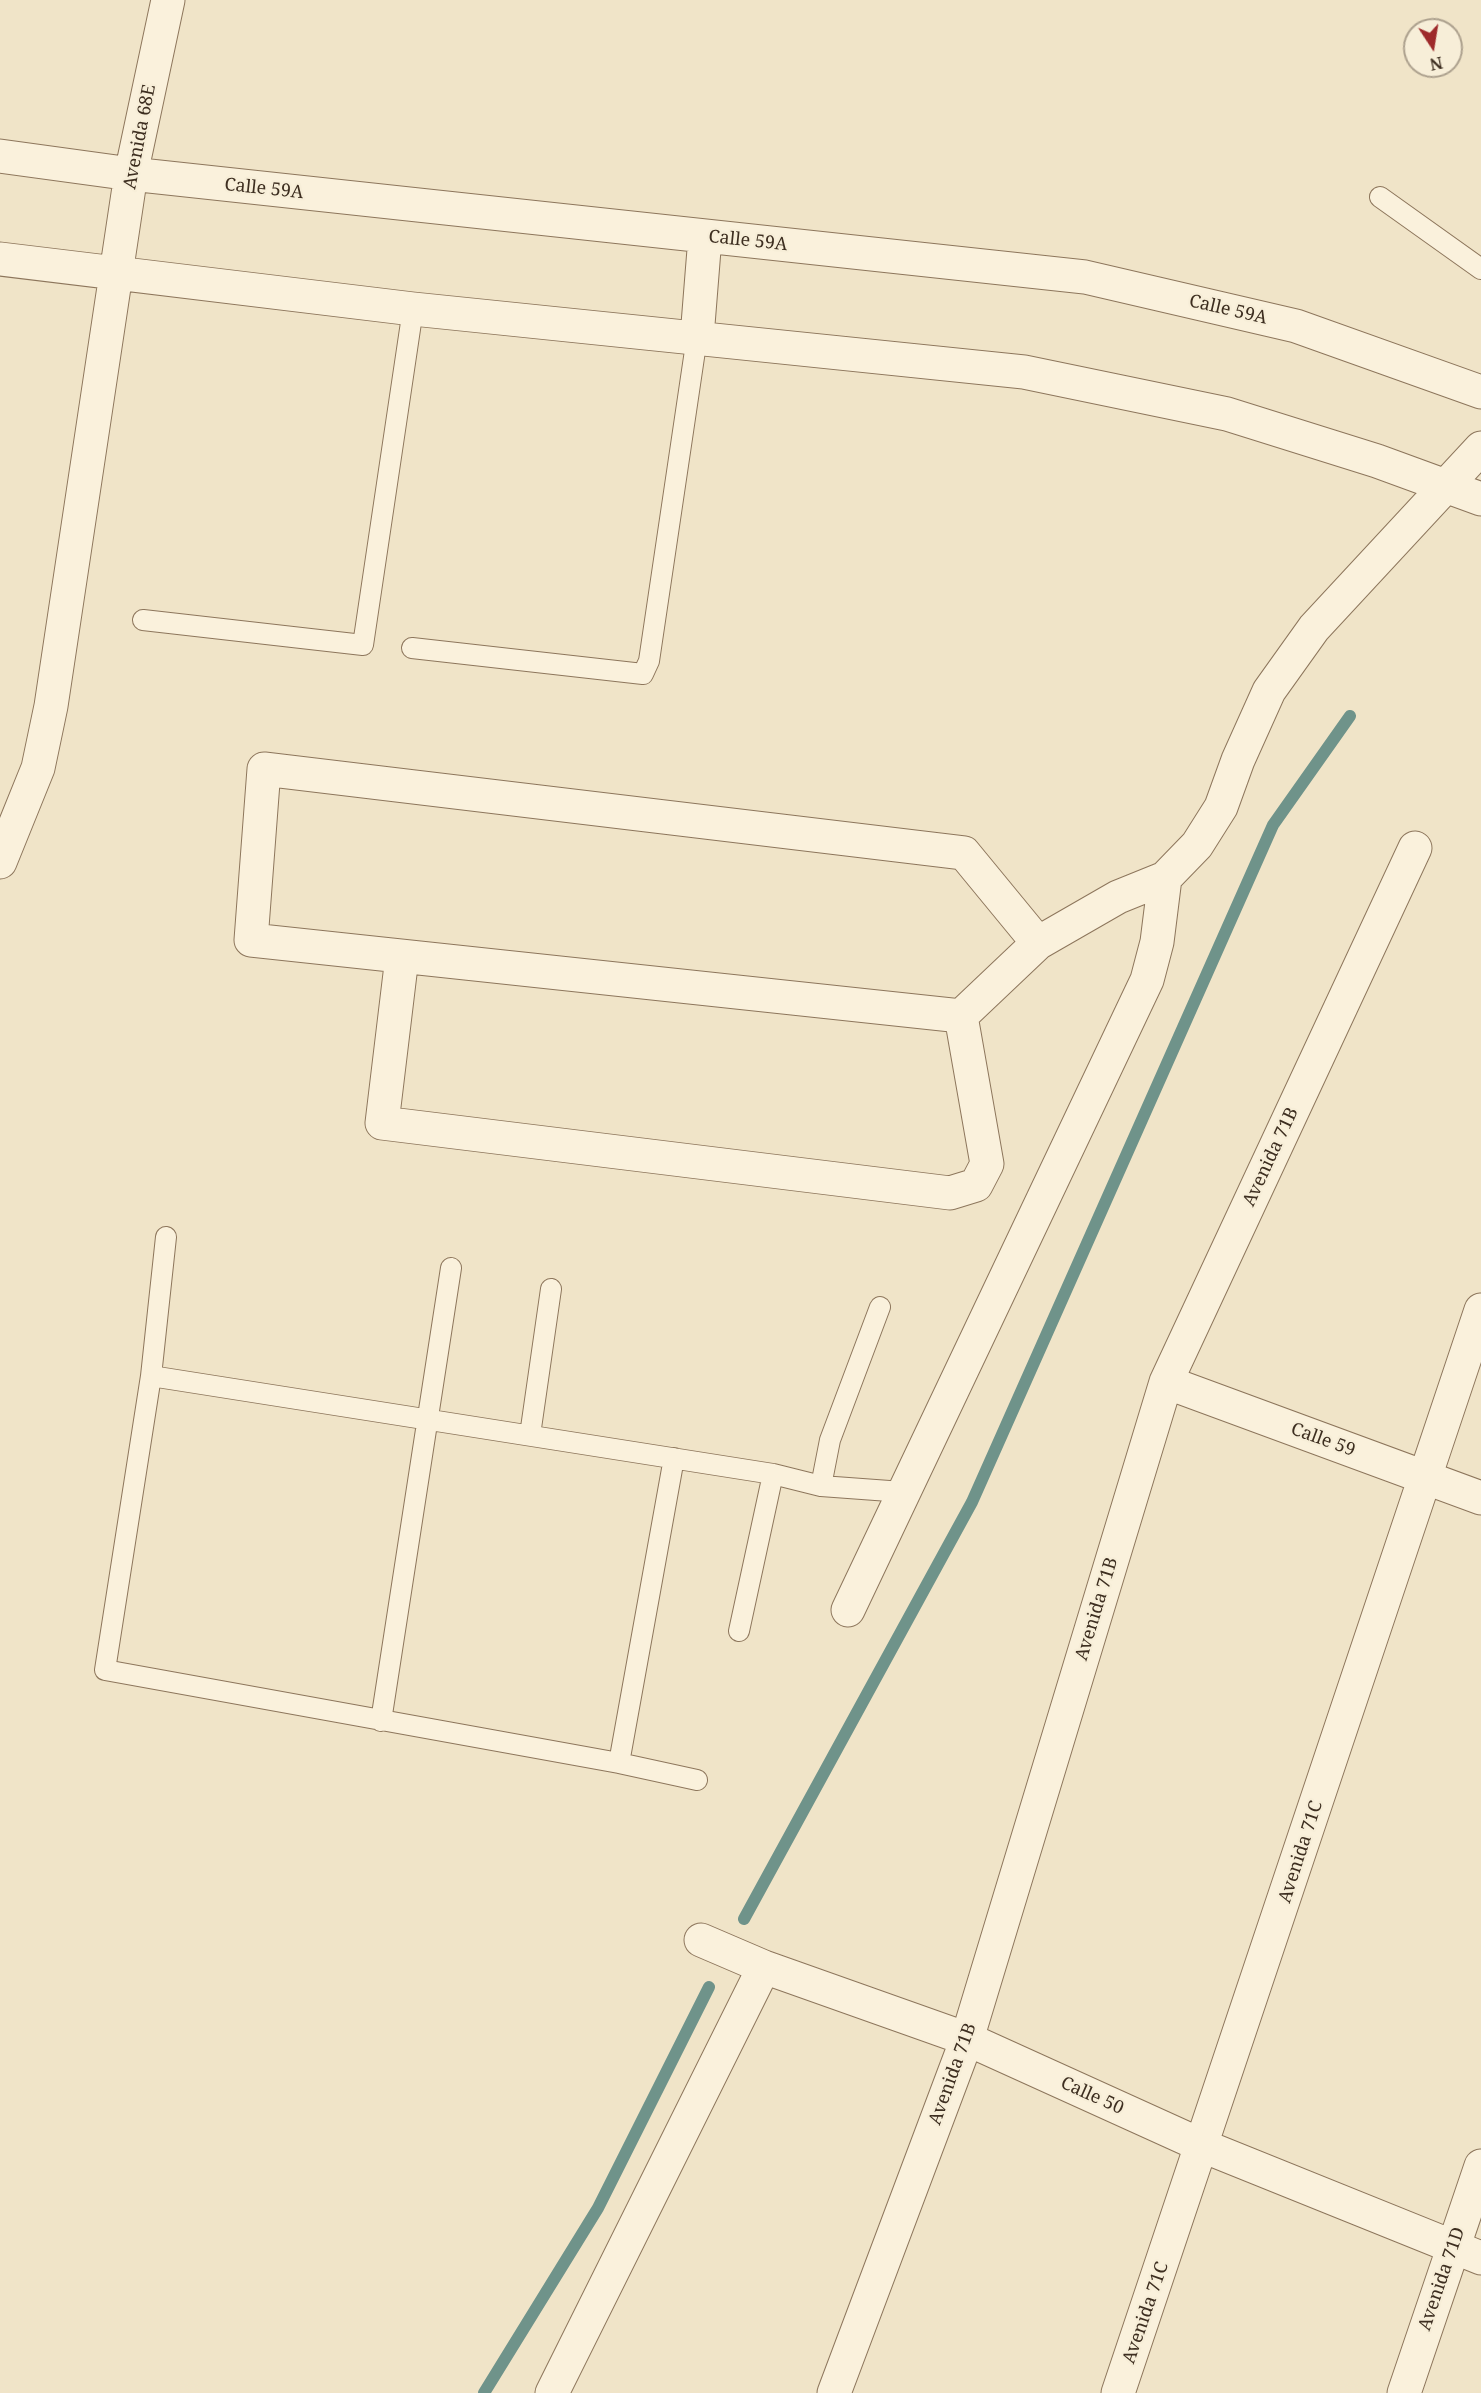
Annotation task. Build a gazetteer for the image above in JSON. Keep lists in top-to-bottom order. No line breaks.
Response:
{"streets":{"street":["Avenida 68E","Calle 59A","Avenida 71B","Calle 59","Avenida 71C","Calle 50","Avenida 71D"]},"crossings":[["Avenida 68E","Calle 59A"],["Avenida 71B","Calle 59"],["Avenida 71B","Calle 50"],["Calle 59","Avenida 71C"],["Avenida 71C","Calle 50"],["Calle 50","Avenida 71D"]],"north":"bottom"}
